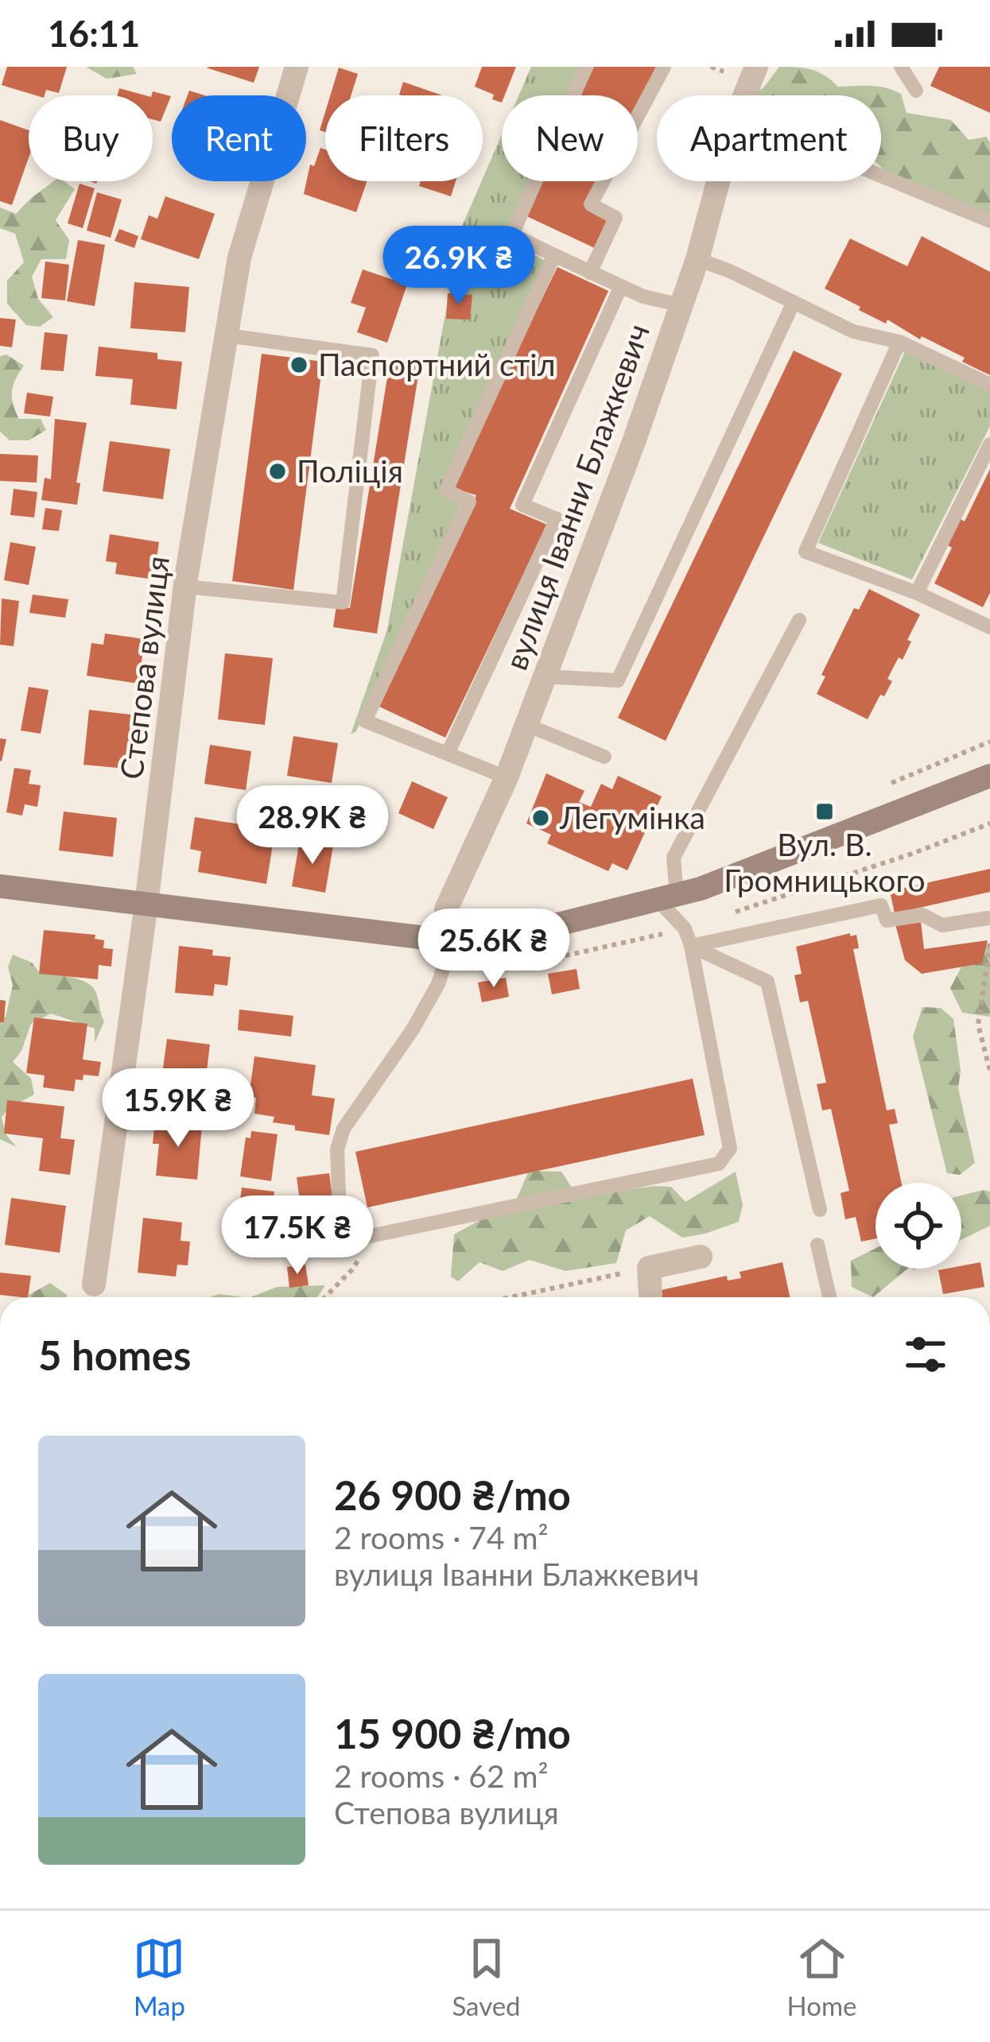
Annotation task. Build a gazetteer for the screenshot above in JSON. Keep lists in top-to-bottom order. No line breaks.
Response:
{"streets":{"street":["вулиця Іванни Блажкевич","Степова вулиця"]},"places":{"other":["Паспортний стіл","Поліція","Легумінка"],"transit":["Вул. В. Громницького"]},"page":{"status":"16:11","chip":["Buy","Rent","Filters","New","Apartment"],"price":["26.9K ₴","28.9K ₴","25.6K ₴","15.9K ₴","17.5K ₴"],"heading":"5 homes","list":[{"name":"26 900 ₴/mo","note":"2 rooms · 74 m² · вулиця Іванни Блажкевич"},{"name":"15 900 ₴/mo","note":"2 rooms · 62 m² · Степова вулиця"}],"tabs":["Map","Saved","Home"]}}
